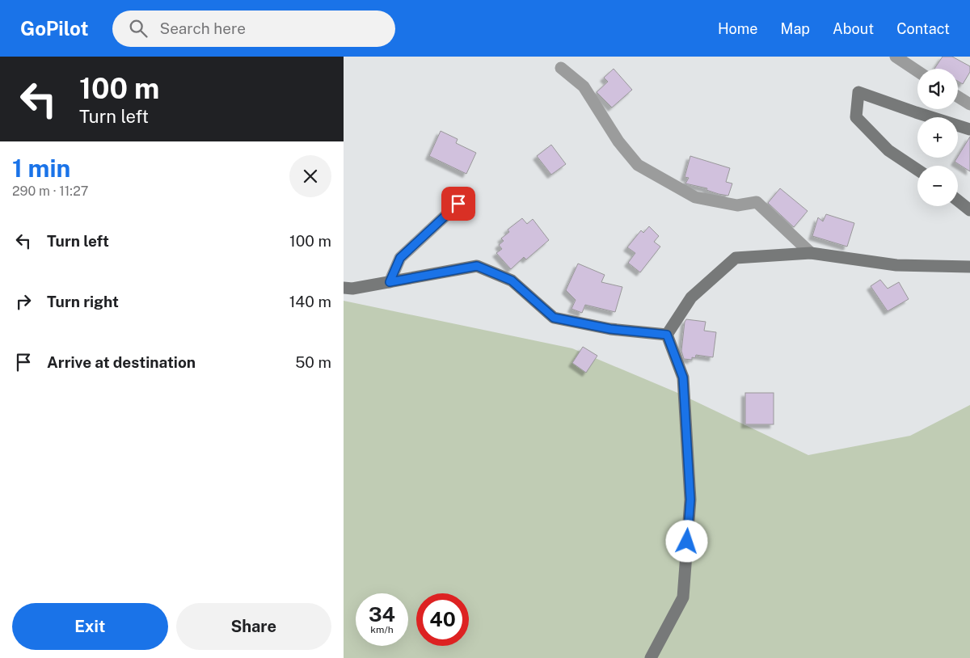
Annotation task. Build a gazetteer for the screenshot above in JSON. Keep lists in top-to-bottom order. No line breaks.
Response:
{"page":{"header":"GoPilot","search":"Search here","nav":["Home","Map","About","Contact"],"turn":["100 m","Turn left"],"map_buttons":["+","−"],"heading":["1 min","290 m · 11:27"],"list":[{"name":"Turn left","value":"100 m"},{"name":"Turn right","value":"140 m"},{"name":"Arrive at destination","value":"50 m"}],"speed":"34 km/h","limit":"40","buttons":["Exit","Share"]}}
